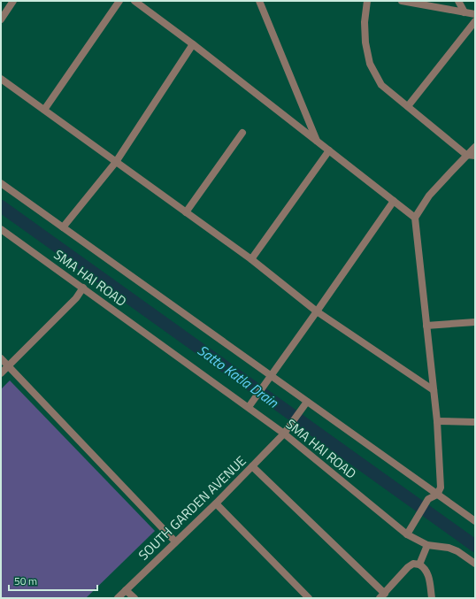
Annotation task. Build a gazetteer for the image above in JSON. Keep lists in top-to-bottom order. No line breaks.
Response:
{"streets":{"street":["SMA HAI ROAD","SOUTH GARDEN AVENUE"]},"crossings":[["SMA HAI ROAD","SOUTH GARDEN AVENUE"]],"water":["Satto Katla Drain"],"scale_bar":"50 m"}
